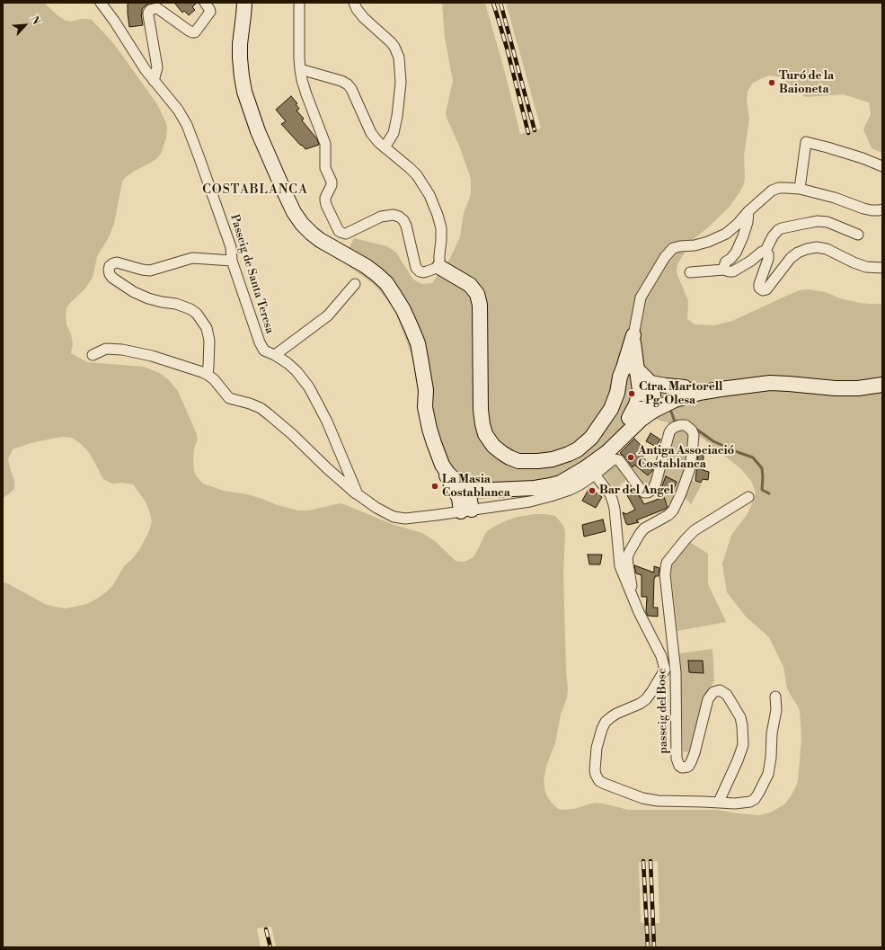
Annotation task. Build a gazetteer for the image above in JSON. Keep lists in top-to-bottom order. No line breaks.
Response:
{"streets":{"street":["Passeig de Santa Teresa","passeig del Bosc"]},"districts":["COSTABLANCA"],"places":["Turó de la Baioneta","Ctra. Martorell - Pg. Olesa","Antiga Associació Costablanca","La Masia Costablanca","Bar del Angel"],"north":"top right"}
